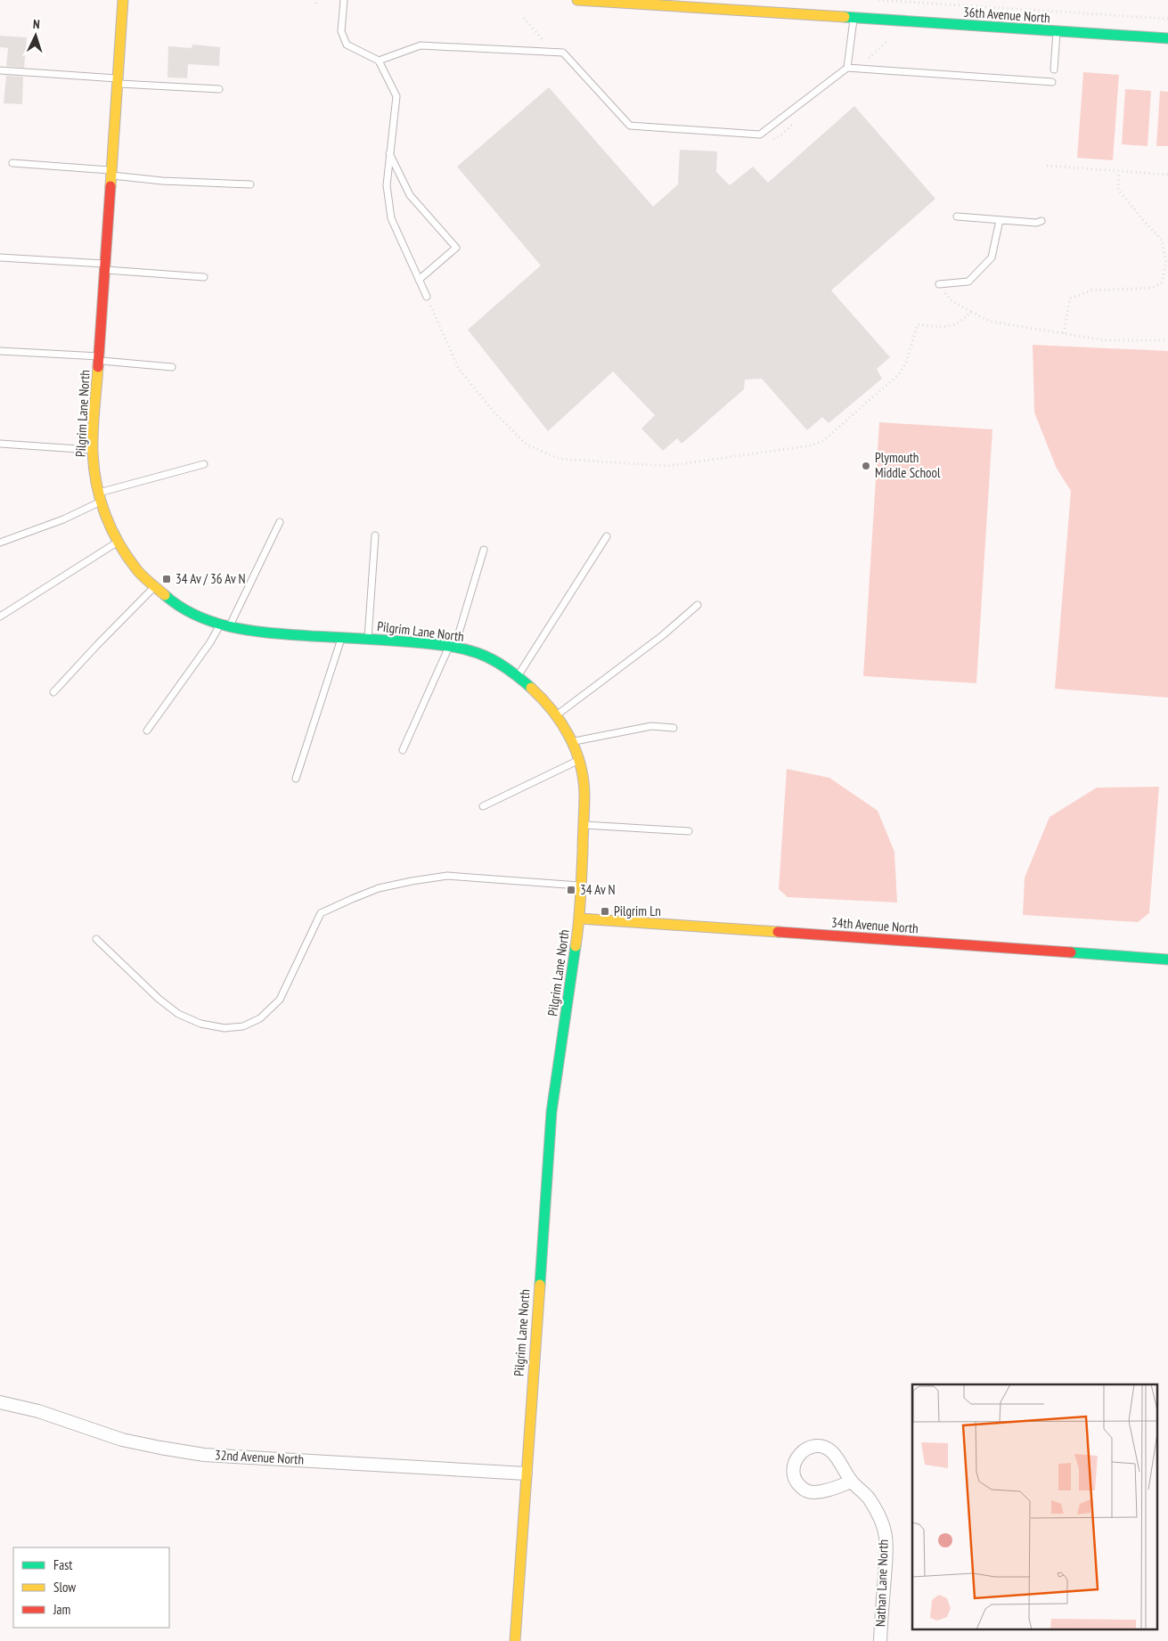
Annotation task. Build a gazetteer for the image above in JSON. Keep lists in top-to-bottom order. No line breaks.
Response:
{"streets":{"street":["36th Avenue North","Pilgrim Lane North","34th Avenue North","32nd Avenue North","Nathan Lane North"]},"crossings":[["Pilgrim Lane North","34th Avenue North"],["Pilgrim Lane North","32nd Avenue North"]],"places":{"other":["Plymouth Middle School"],"transit":["34 Av / 36 Av N","34 Av N","Pilgrim Ln"]},"legend":["Fast","Slow","Jam"],"north":"top"}
